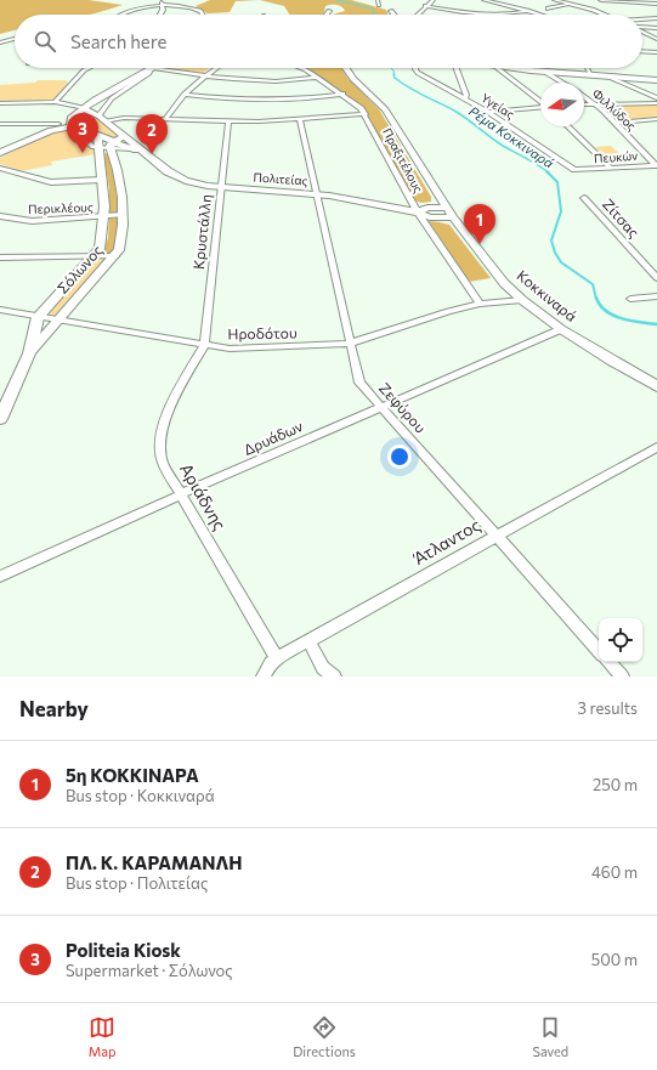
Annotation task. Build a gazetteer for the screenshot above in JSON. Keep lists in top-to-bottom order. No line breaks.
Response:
{"streets":{"street":["Υγείας","Φιλλύδος","Πευκών","Πραξιτέλους","Πολιτείας","Περικλέους","Ζίτσας","Κρυστάλλη","Σόλωνος","Κοκκιναρά","Ηροδότου","Ζεφύρου","Δρυάδων","Αριάδνης","Άτλαντος"]},"crossings":[["Υγείας","Πευκών"],["Φιλλύδος","Πευκών"],["Πραξιτέλους","Πολιτείας"],["Πραξιτέλους","Ηροδότου"],["Πολιτείας","Κρυστάλλη"],["Πολιτείας","Σόλωνος"],["Πολιτείας","Κοκκιναρά"],["Πολιτείας","Ζεφύρου"],["Περικλέους","Σόλωνος"],["Κρυστάλλη","Ηροδότου"],["Κρυστάλλη","Αριάδνης"],["Σόλωνος","Ηροδότου"],["Κοκκιναρά","Ηροδότου"],["Κοκκιναρά","Δρυάδων"],["Ηροδότου","Ζεφύρου"],["Ηροδότου","Αριάδνης"],["Ζεφύρου","Δρυάδων"],["Ζεφύρου","Άτλαντος"],["Δρυάδων","Αριάδνης"],["Αριάδνης","Άτλαντος"]],"water":["Ρέμα Κοκκιναρά"],"north":"left","page":{"search":"Search here","pins":["3","2","1"],"heading":["Nearby","3 results"],"list":[{"mark":"1","name":"5η ΚΟΚΚΙΝΑΡΑ","note":"Bus stop · Κοκκιναρά","value":"250 m"},{"mark":"2","name":"ΠΛ. Κ. ΚΑΡΑΜΑΝΛΗ","note":"Bus stop · Πολιτείας","value":"460 m"},{"mark":"3","name":"Politeia Kiosk","note":"Supermarket · Σόλωνος","value":"500 m"}],"nav":["Map","Directions","Saved"]}}
